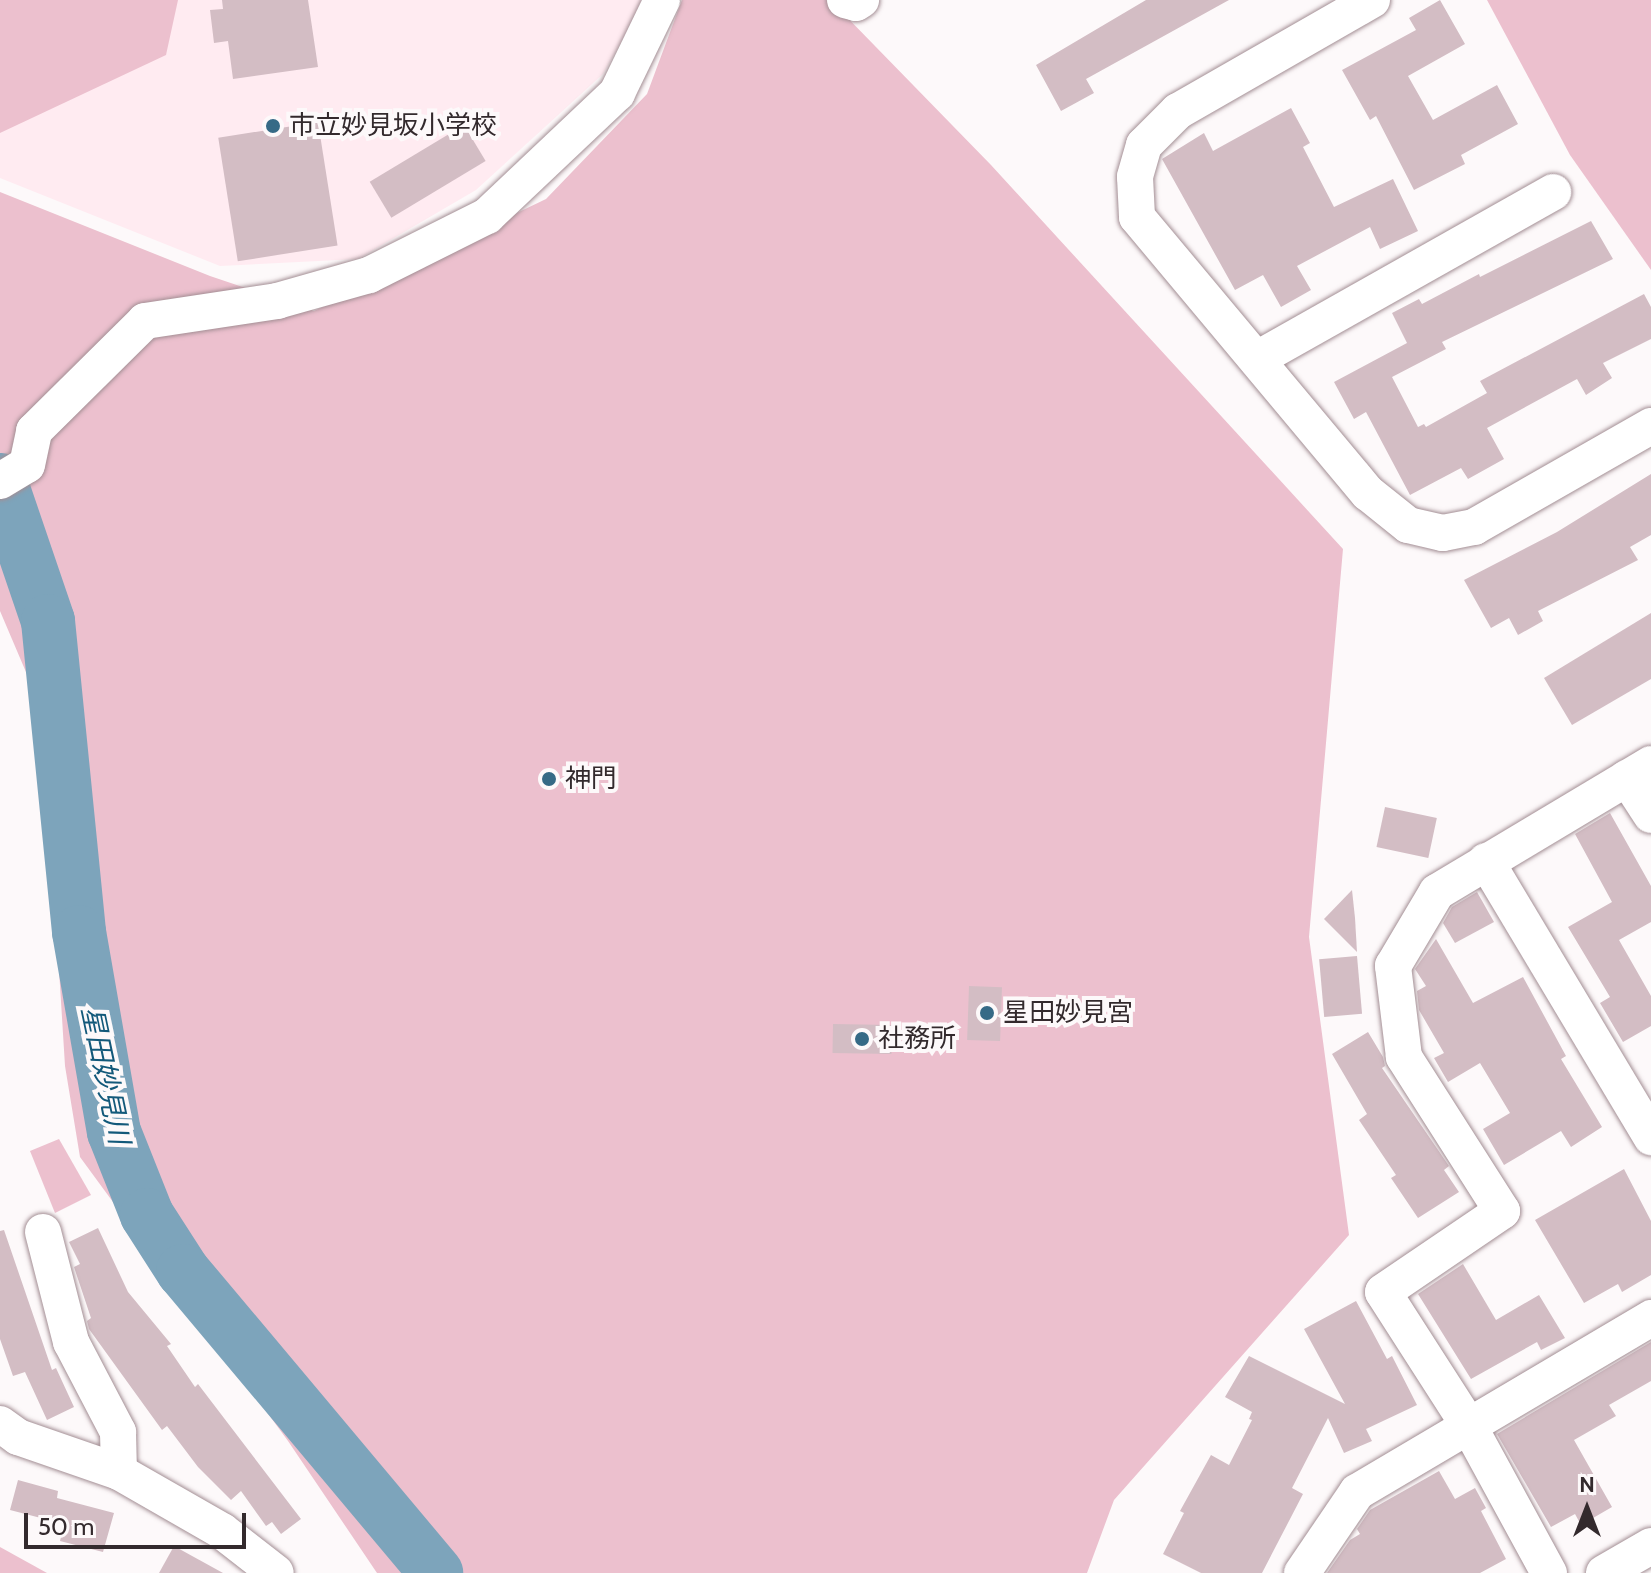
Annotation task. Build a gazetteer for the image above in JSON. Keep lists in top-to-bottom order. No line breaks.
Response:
{"water":["星田妙見川"],"places":["市立妙見坂小学校","神門","星田妙見宮","社務所"],"scale_bar":"50 m","north":"top"}
